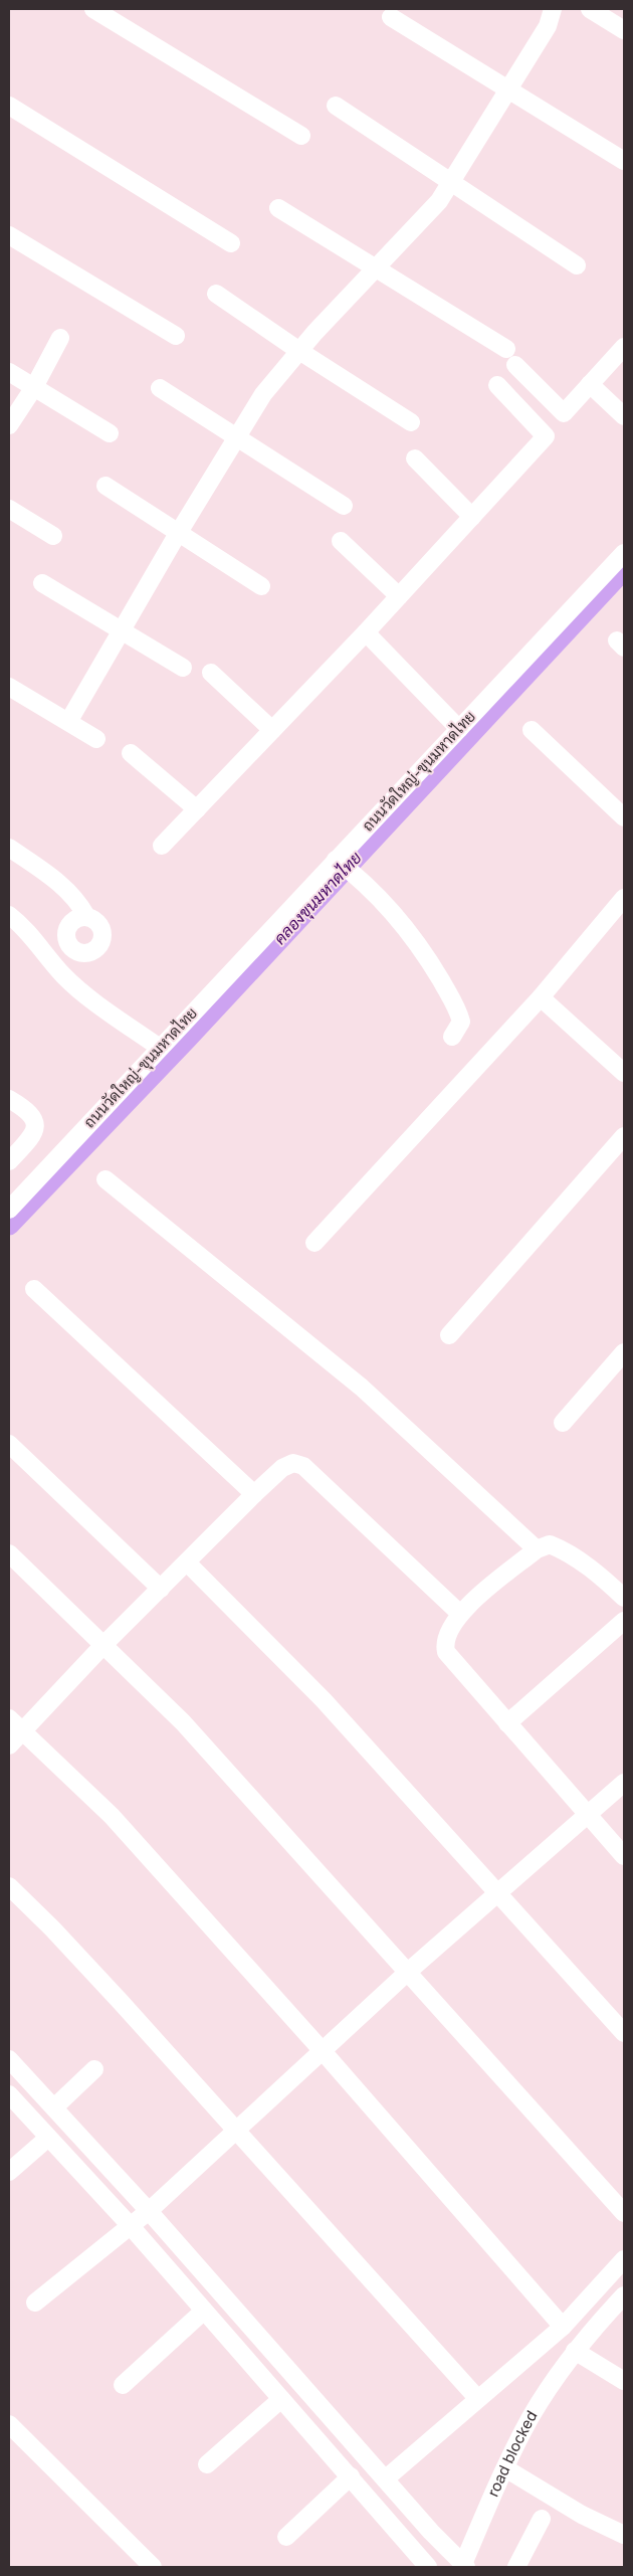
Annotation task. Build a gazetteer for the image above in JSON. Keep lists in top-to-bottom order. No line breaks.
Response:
{"streets":{"street":["ถนนวัดใหญ่-ขุนมหาดไทย","road blocked"]},"water":["คลองขุนมหาดไทย"]}
